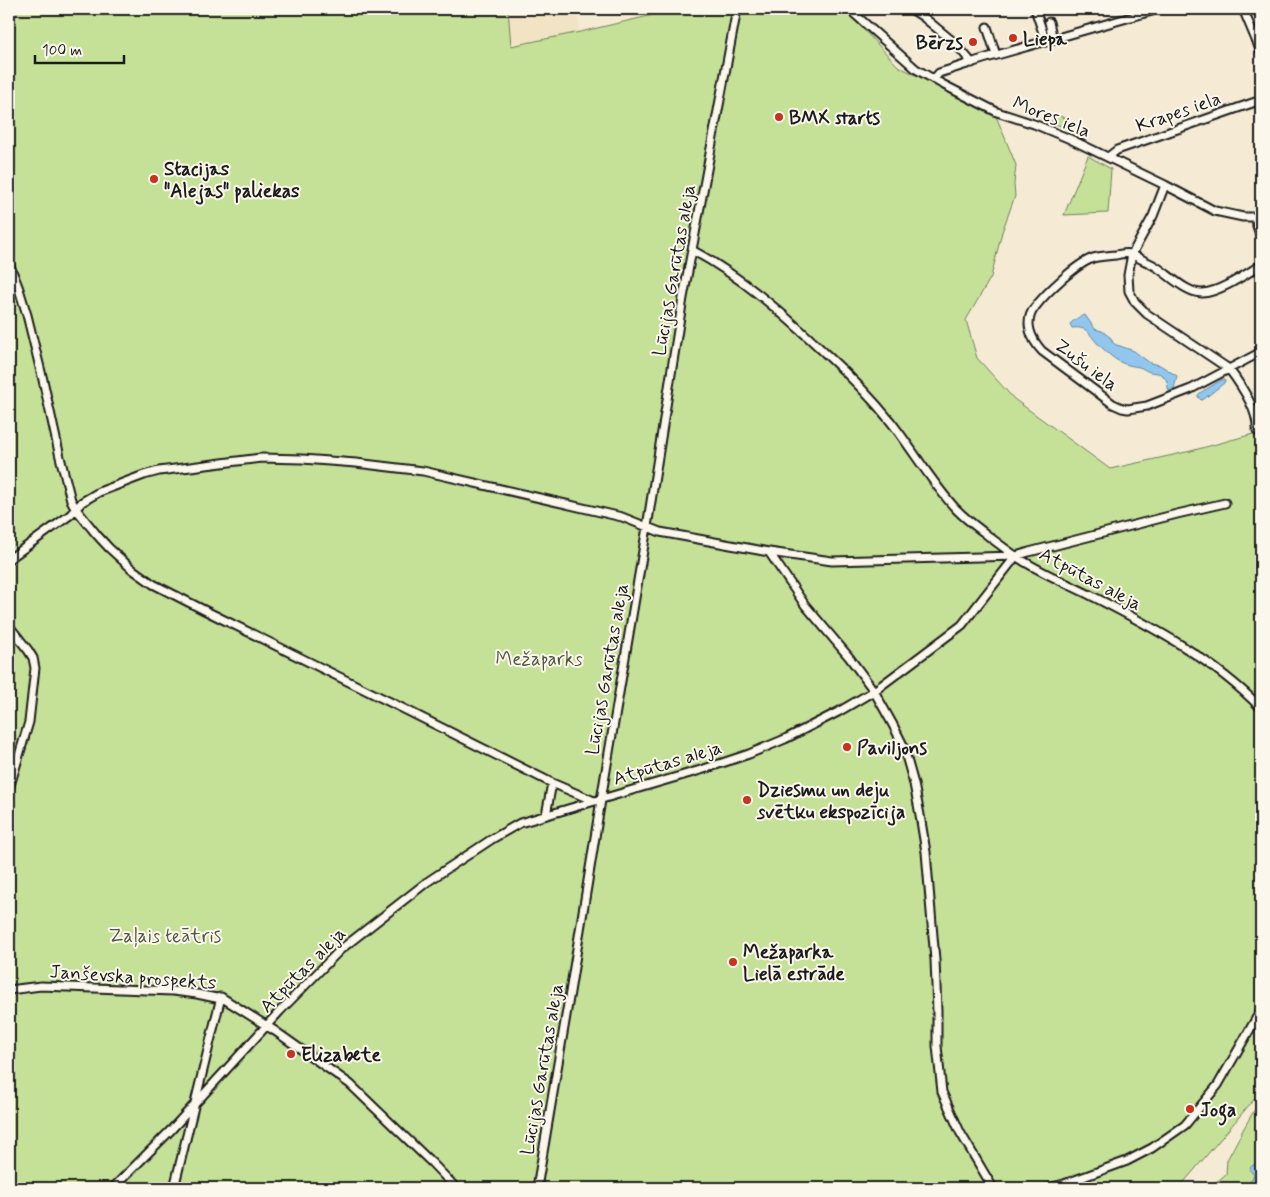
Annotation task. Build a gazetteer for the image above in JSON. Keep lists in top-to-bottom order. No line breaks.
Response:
{"streets":{"street":["Krapes iela","Mores iela","Lūcijas Garūtas aleja","Zušu iela","Atpūtas aleja","Janševska prospekts"]},"crossings":[["Krapes iela","Mores iela"],["Lūcijas Garūtas aleja","Atpūtas aleja"],["Atpūtas aleja","Janševska prospekts"]],"parks":["Mežaparks","Zaļais teātris"],"places":["Liepa","Bērzs","BMX starts","Stacijas \"Alejas\" paliekas","Paviljons","Dziesmu un deju svētku ekspozīcija","Mežaparka Lielā estrāde","Elizabete","Joga"],"scale_bar":"100 m"}
